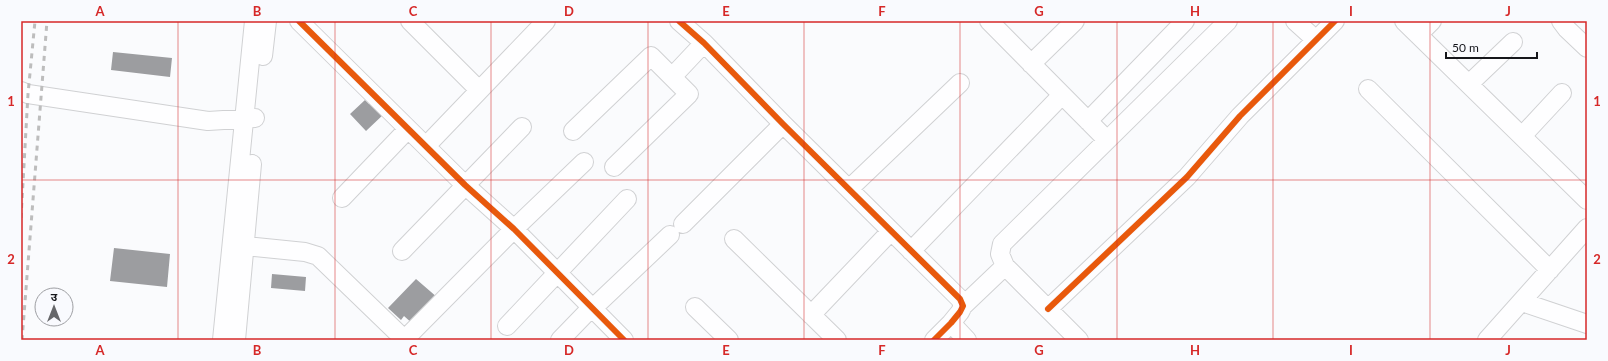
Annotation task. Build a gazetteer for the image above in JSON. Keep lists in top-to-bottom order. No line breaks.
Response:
{"scale_bar":"50 m","north":"top","grid":{"columns":["A","B","C","D","E","F","G","H","I","J"],"rows":["1","2"]}}
